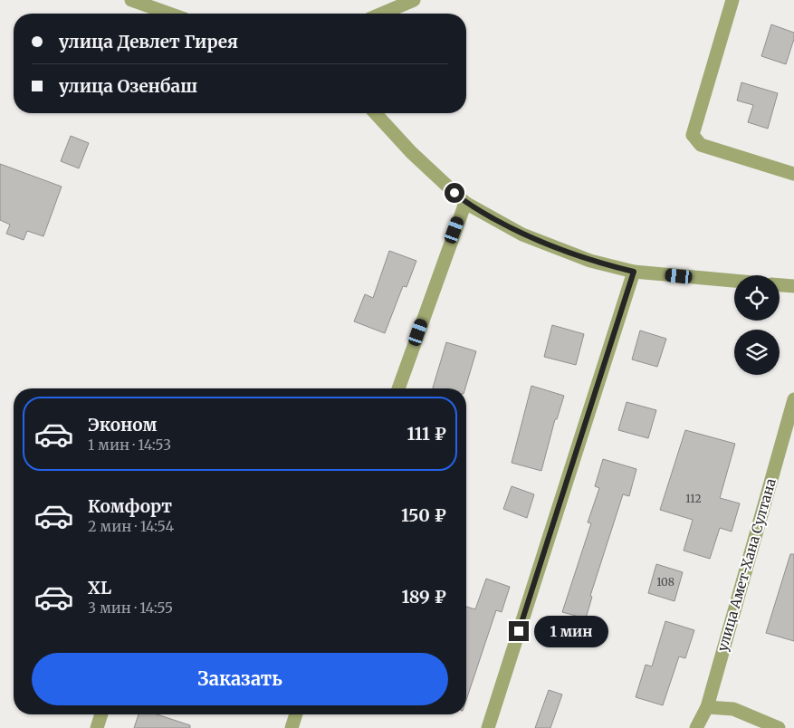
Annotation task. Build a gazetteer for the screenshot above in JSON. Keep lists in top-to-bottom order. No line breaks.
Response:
{"streets":{"street":["улица Амет-Хана Султана"]},"house_numbers":["112","108"],"page":{"banner":["улица Девлет Гирея","улица Озенбаш"],"list":[{"name":"Эконом","note":"1 мин · 14:53","value":"111 ₽"},{"name":"Комфорт","note":"2 мин · 14:54","value":"150 ₽"},{"name":"XL","note":"3 мин · 14:55","value":"189 ₽"}],"bubble":"1 мин","buttons":"Заказать"}}
